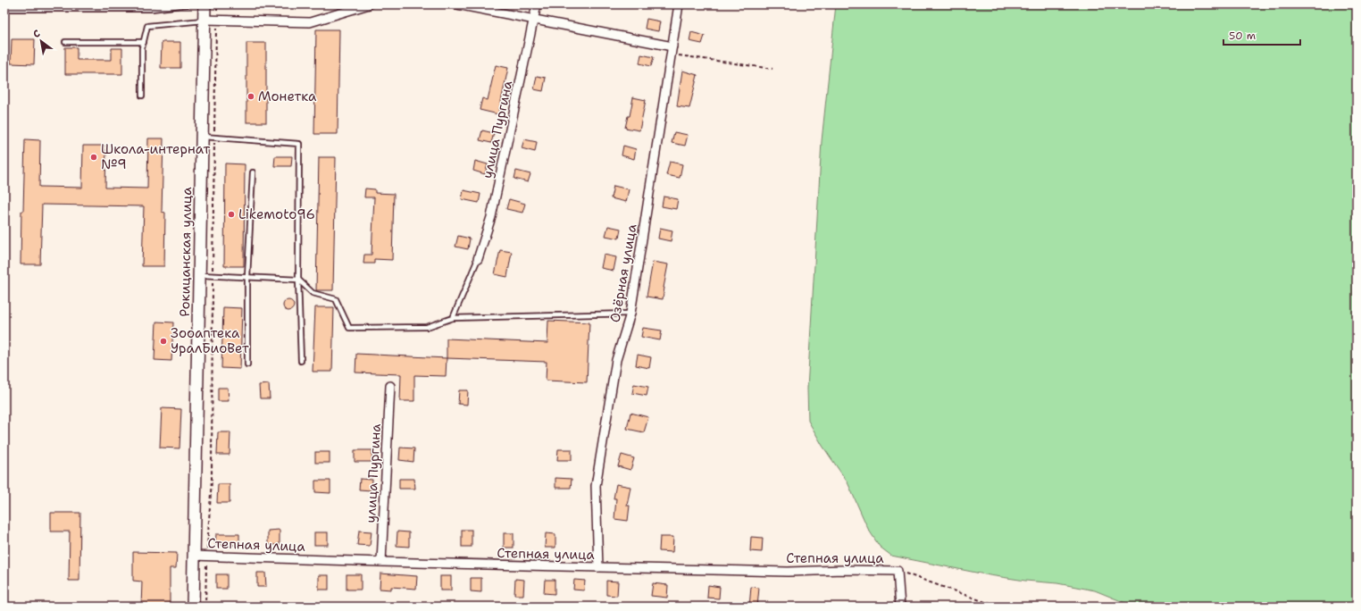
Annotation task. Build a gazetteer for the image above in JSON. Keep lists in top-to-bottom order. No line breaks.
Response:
{"streets":{"street":["улица Пургина","Рокицанская улица","Озёрная улица","Степная улица"]},"crossings":[["улица Пургина","Степная улица"],["Рокицанская улица","Степная улица"],["Озёрная улица","Степная улица"]],"places":["Монетка","Школа-интернат №9","Likemoto96","Зооаптека УралБиоВет"],"scale_bar":"50 m","north":"top left"}
